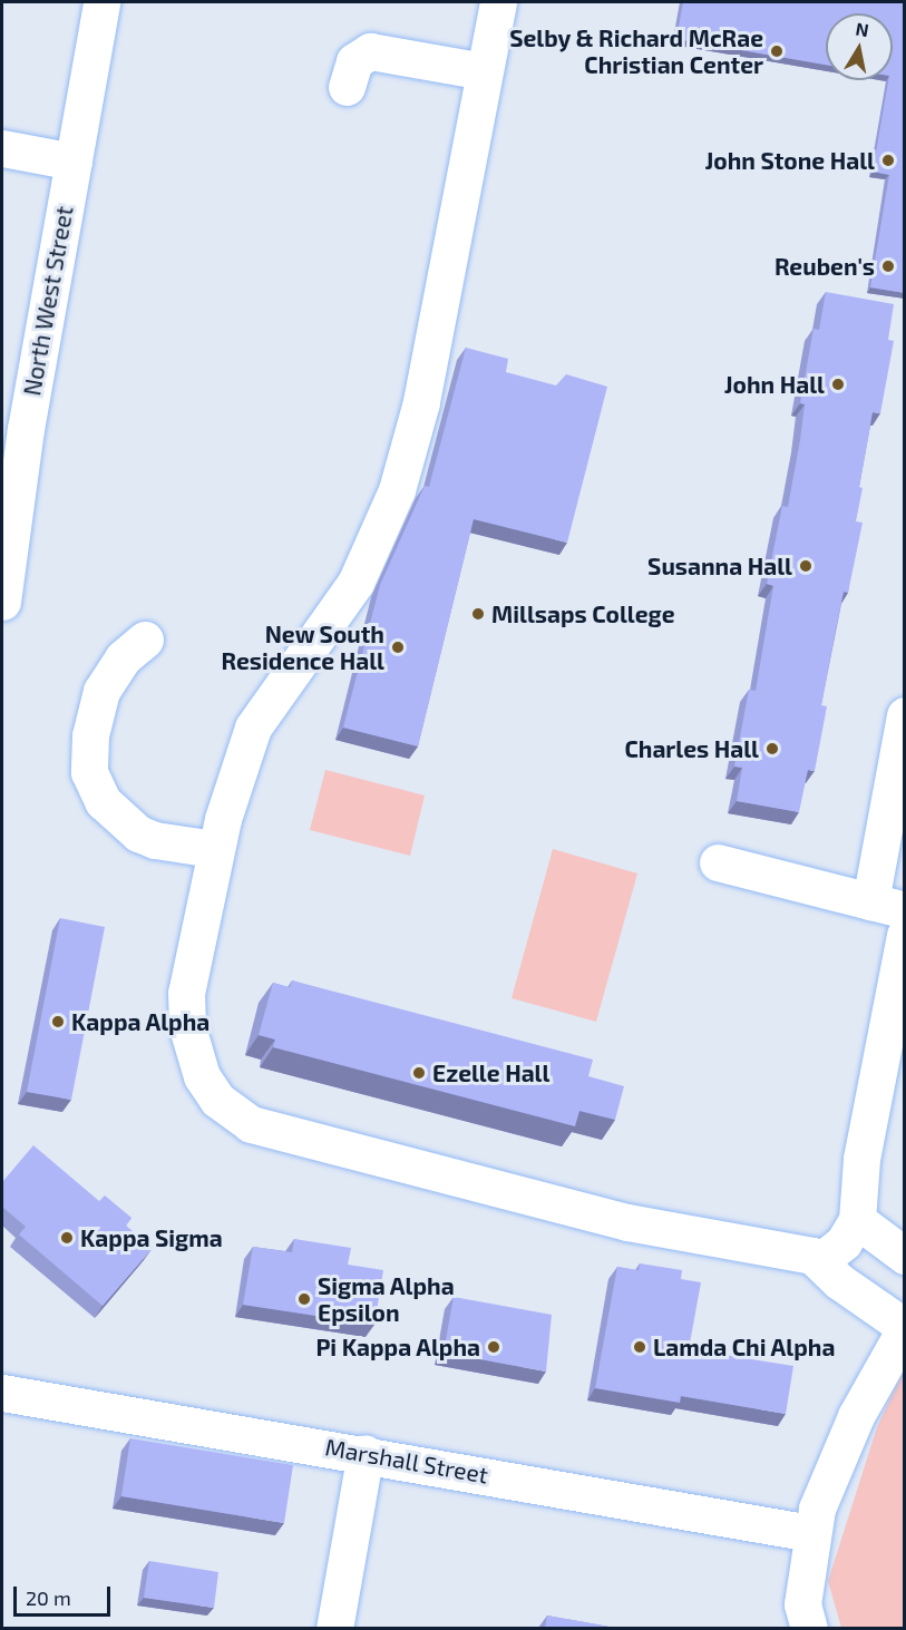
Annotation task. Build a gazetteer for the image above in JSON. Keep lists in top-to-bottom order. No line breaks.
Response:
{"streets":{"street":["North West Street","Marshall Street"]},"places":["Selby & Richard McRae Christian Center","John Stone Hall","Reuben's","John Hall","Susanna Hall","Millsaps College","New South Residence Hall","Charles Hall","Kappa Alpha","Ezelle Hall","Kappa Sigma","Sigma Alpha Epsilon","Pi Kappa Alpha","Lamda Chi Alpha"],"scale_bar":"20 m","north":"top"}
